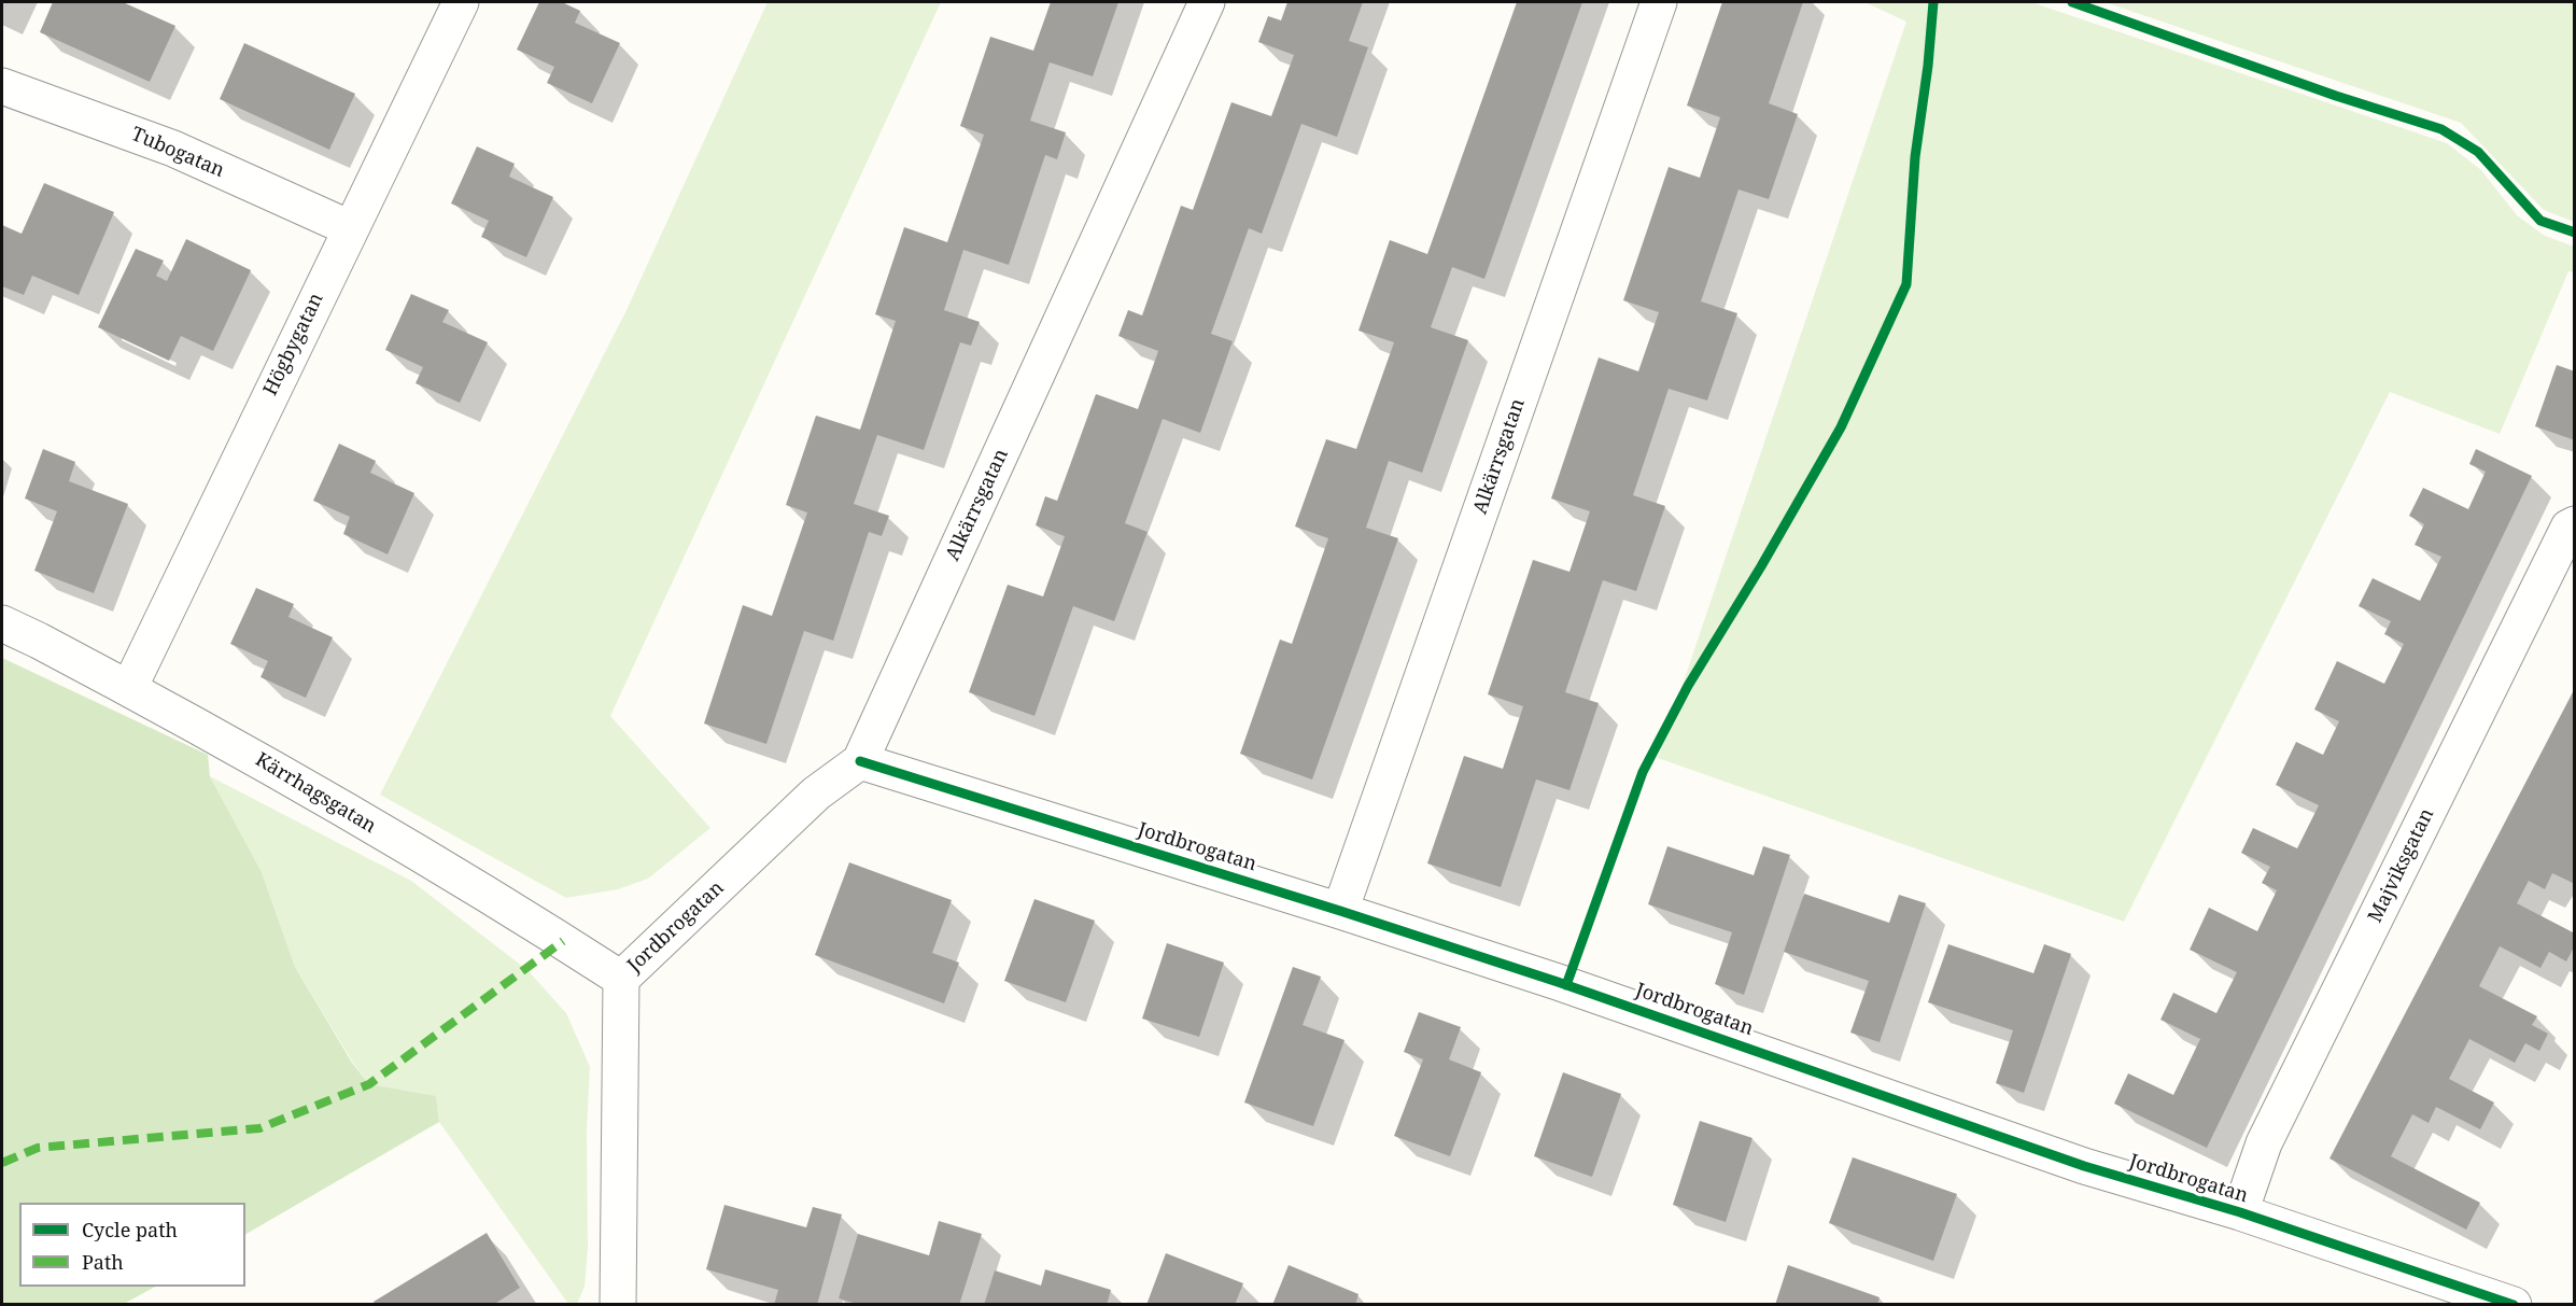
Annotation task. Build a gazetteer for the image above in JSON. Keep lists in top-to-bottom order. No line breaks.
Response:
{"streets":{"street":["Tubogatan","Högbygatan","Alkärrsgatan","Kärrhagsgatan","Jordbrogatan","Majviksgatan"]},"crossings":[["Tubogatan","Högbygatan"],["Högbygatan","Kärrhagsgatan"],["Alkärrsgatan","Jordbrogatan"],["Kärrhagsgatan","Jordbrogatan"],["Jordbrogatan","Majviksgatan"]],"legend":["Cycle path","Path"]}
